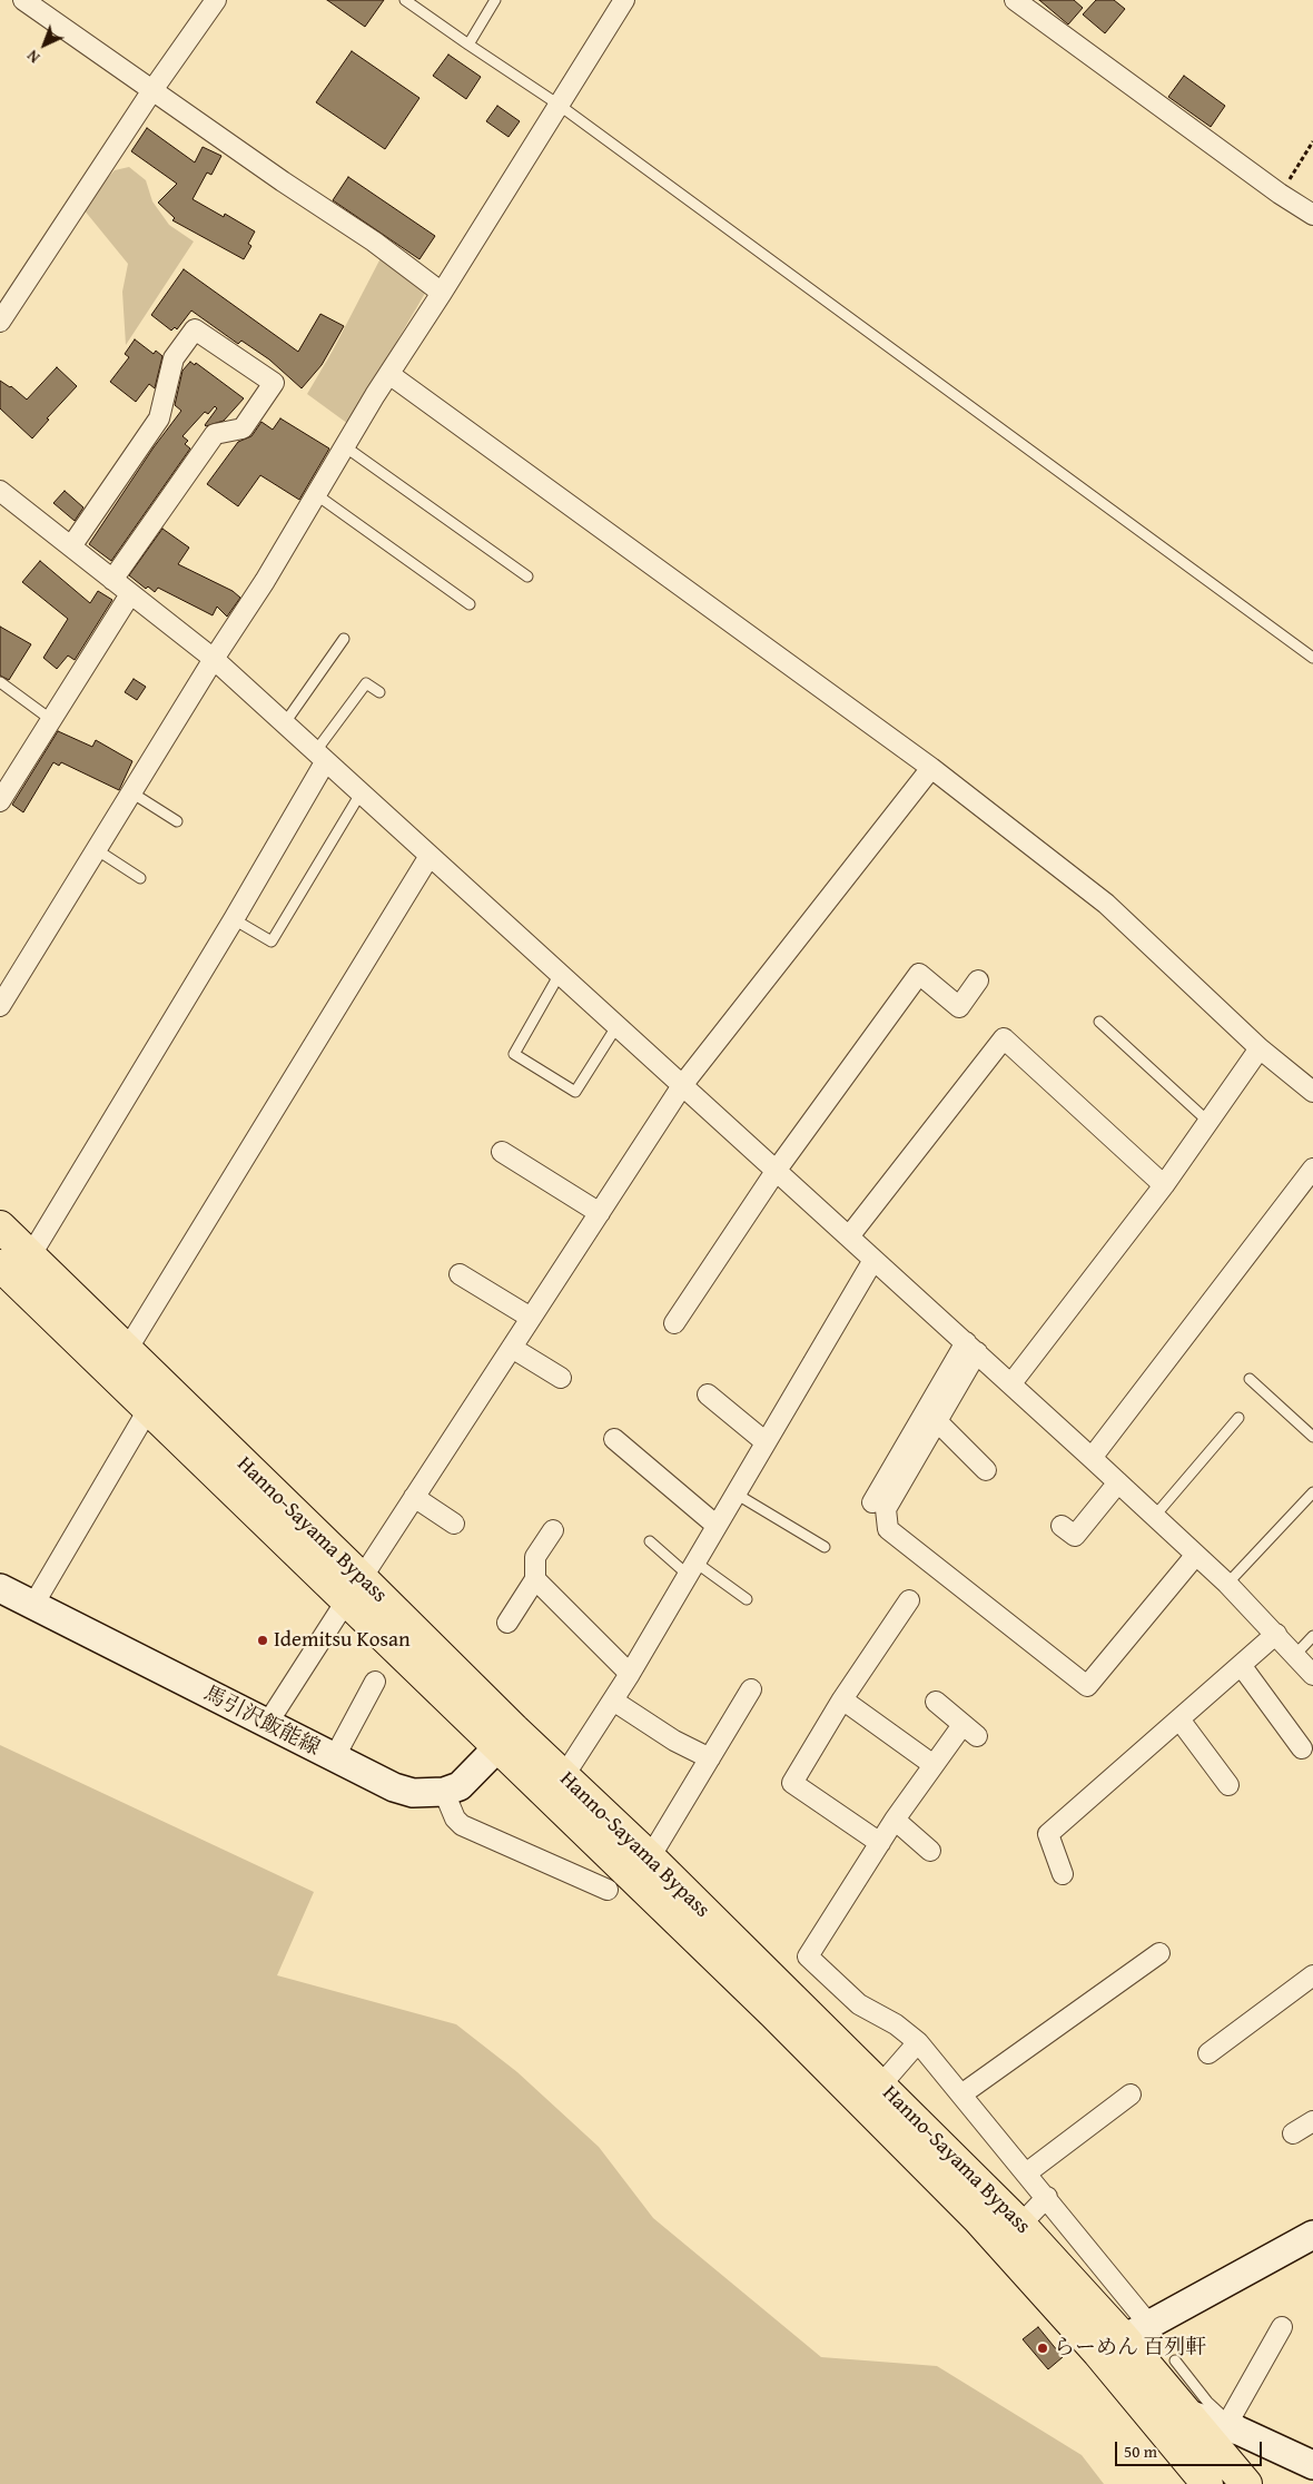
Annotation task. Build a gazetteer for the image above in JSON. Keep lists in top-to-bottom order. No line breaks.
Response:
{"streets":{"highway":["Hanno-Sayama Bypass"],"main road":["馬引沢飯能線"]},"crossings":[["Hanno-Sayama Bypass","馬引沢飯能線"]],"places":["Idemitsu Kosan","らーめん 百列軒"],"scale_bar":"50 m","north":"bottom left"}
